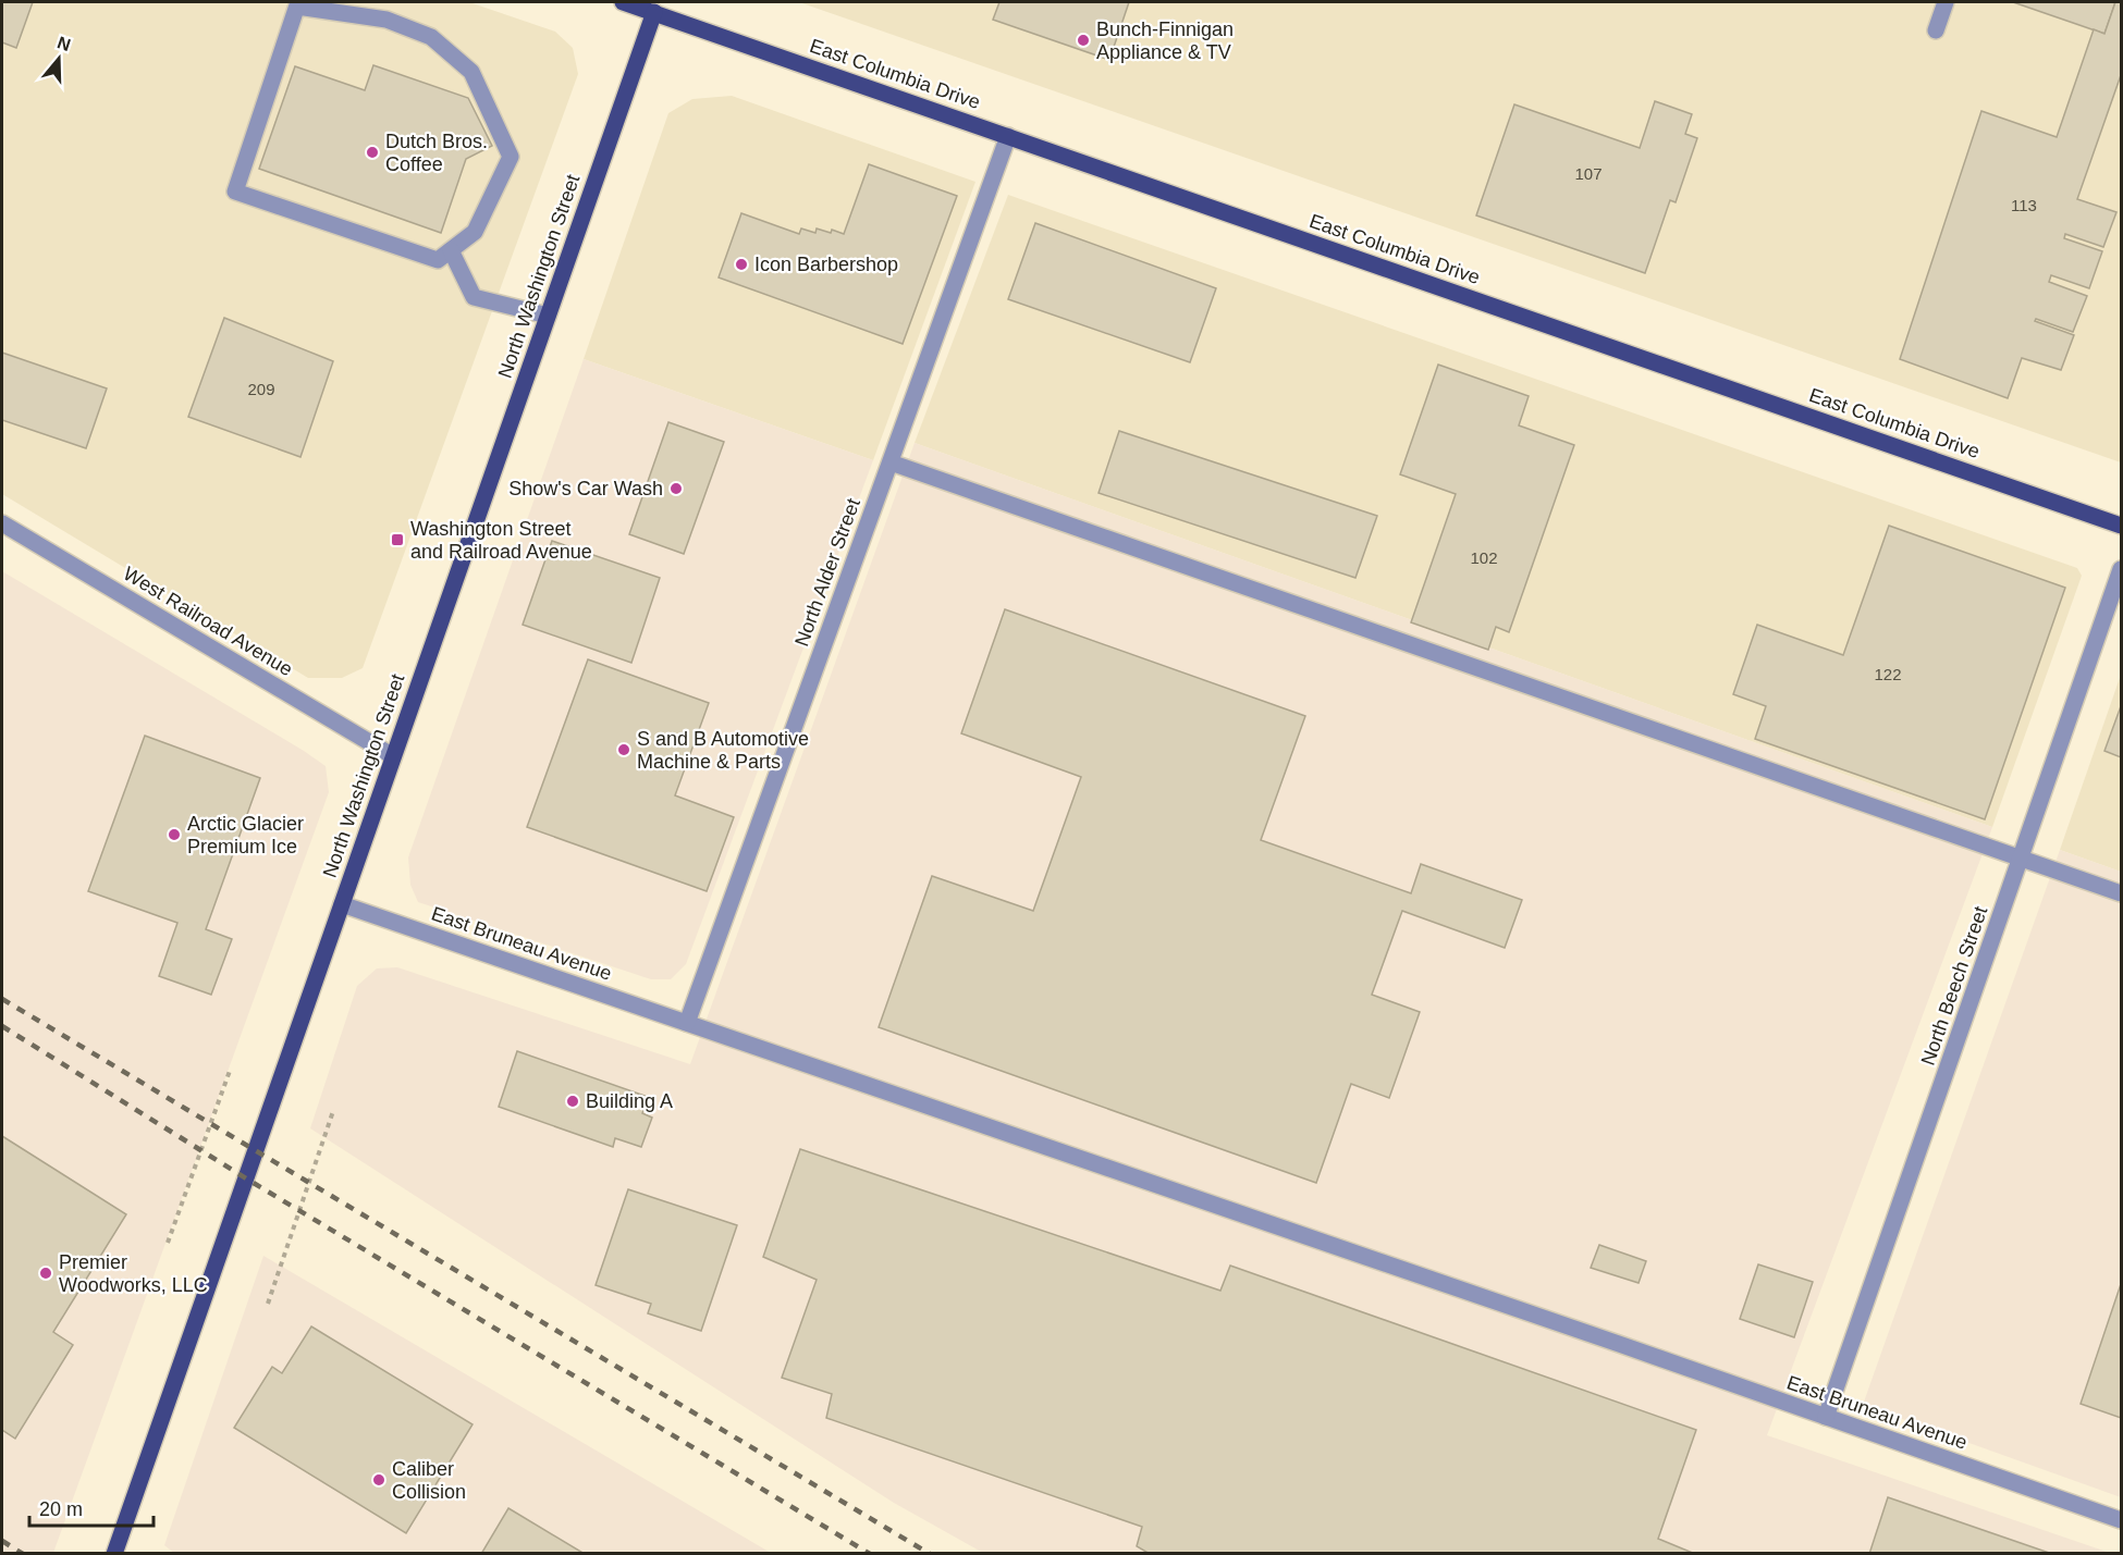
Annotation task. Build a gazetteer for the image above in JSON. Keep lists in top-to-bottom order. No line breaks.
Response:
{"streets":{"main road":["East Columbia Drive","North Washington Street"],"street":["North Alder Street","West Railroad Avenue","East Bruneau Avenue","North Beech Street"]},"crossings":[["East Columbia Drive","North Washington Street"],["East Columbia Drive","North Alder Street"],["North Washington Street","West Railroad Avenue"],["North Washington Street","East Bruneau Avenue"],["North Alder Street","East Bruneau Avenue"],["East Bruneau Avenue","North Beech Street"]],"places":{"other":["Bunch-Finnigan Appliance & TV","Dutch Bros. Coffee","Icon Barbershop","Show's Car Wash","S and B Automotive Machine & Parts","Arctic Glacier Premium Ice","Building A","Premier Woodworks, LLC","Caliber Collision"],"transit":["Washington Street and Railroad Avenue"]},"house_numbers":["107","113","209","102","122"],"scale_bar":"20 m","north":"top"}
